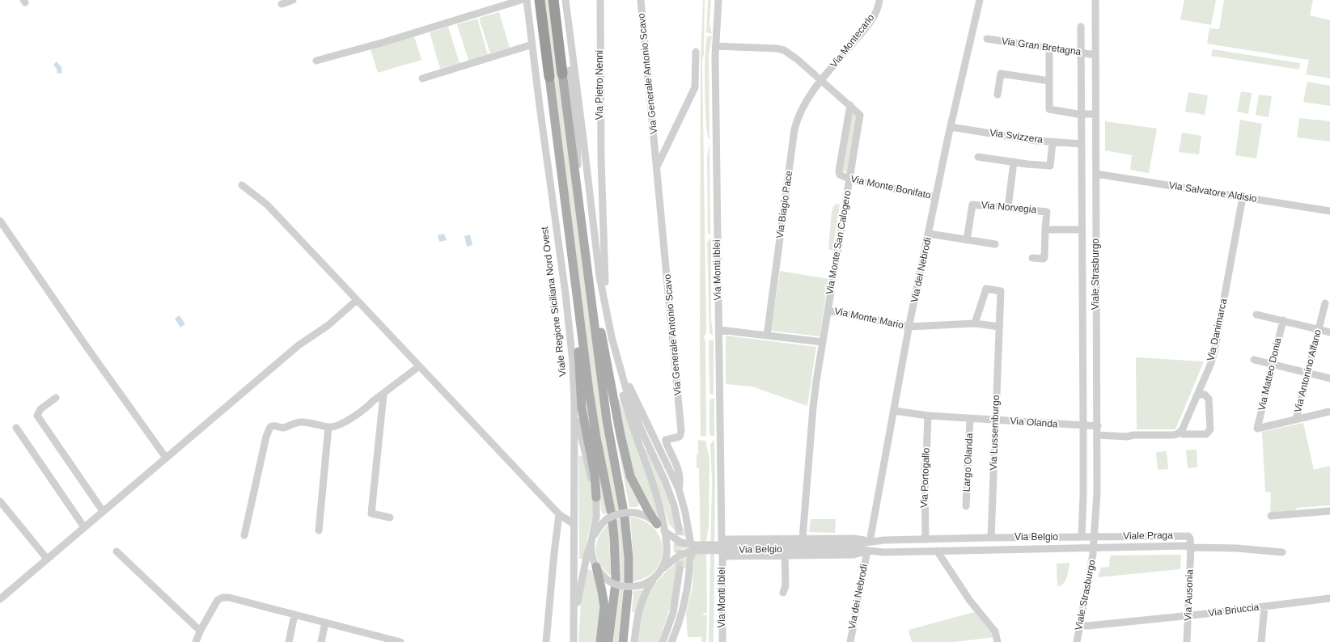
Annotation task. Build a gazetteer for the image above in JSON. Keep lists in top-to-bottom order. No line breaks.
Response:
{"streets":{"street":["Via Montecarlo","Via Gran Bretagna","Via Generale Antonio Scavo","Via Pietro Nenni","Via Svizzera","Via Monte Bonifato","Via Salvatore Aldisio","Via Biagio Pace","Via Norvegia","Via Monte San Calogero","Via Monti Iblei","Via dei Nebrodi","Viale Strasburgo","Viale Regione Siciliana Nord Ovest","Via Monte Mario","Via Danimarca","Via Antonino Alfano","Via Matteo Donia","Via Olanda","Via Lussemburgo","Largo Olanda","Via Portogallo","Viale Praga","Via Belgio","Via Ausonia","Via Briuccia"]},"crossings":[["Via Montecarlo","Via Biagio Pace"],["Via Montecarlo","Via Monte San Calogero"],["Via Gran Bretagna","Viale Strasburgo"],["Via Svizzera","Via dei Nebrodi"],["Via Svizzera","Viale Strasburgo"],["Via Monte Bonifato","Via Monte San Calogero"],["Via Monte Bonifato","Via dei Nebrodi"],["Via Salvatore Aldisio","Viale Strasburgo"],["Via Salvatore Aldisio","Via Danimarca"],["Via Biagio Pace","Via Monte San Calogero"],["Via Monte San Calogero","Via Monti Iblei"],["Via Monte San Calogero","Via Monte Mario"],["Via Monte San Calogero","Via Belgio"],["Via Monti Iblei","Via Belgio"],["Via dei Nebrodi","Via Monte Mario"],["Via dei Nebrodi","Via Olanda"],["Via dei Nebrodi","Via Belgio"],["Viale Strasburgo","Via Olanda"],["Viale Strasburgo","Viale Praga"],["Viale Strasburgo","Via Belgio"],["Viale Strasburgo","Via Briuccia"],["Via Antonino Alfano","Via Matteo Donia"],["Via Olanda","Via Lussemburgo"],["Via Olanda","Largo Olanda"],["Via Olanda","Via Portogallo"],["Via Lussemburgo","Via Belgio"],["Via Portogallo","Via Belgio"],["Viale Praga","Via Belgio"],["Viale Praga","Via Ausonia"],["Via Ausonia","Via Briuccia"]]}
